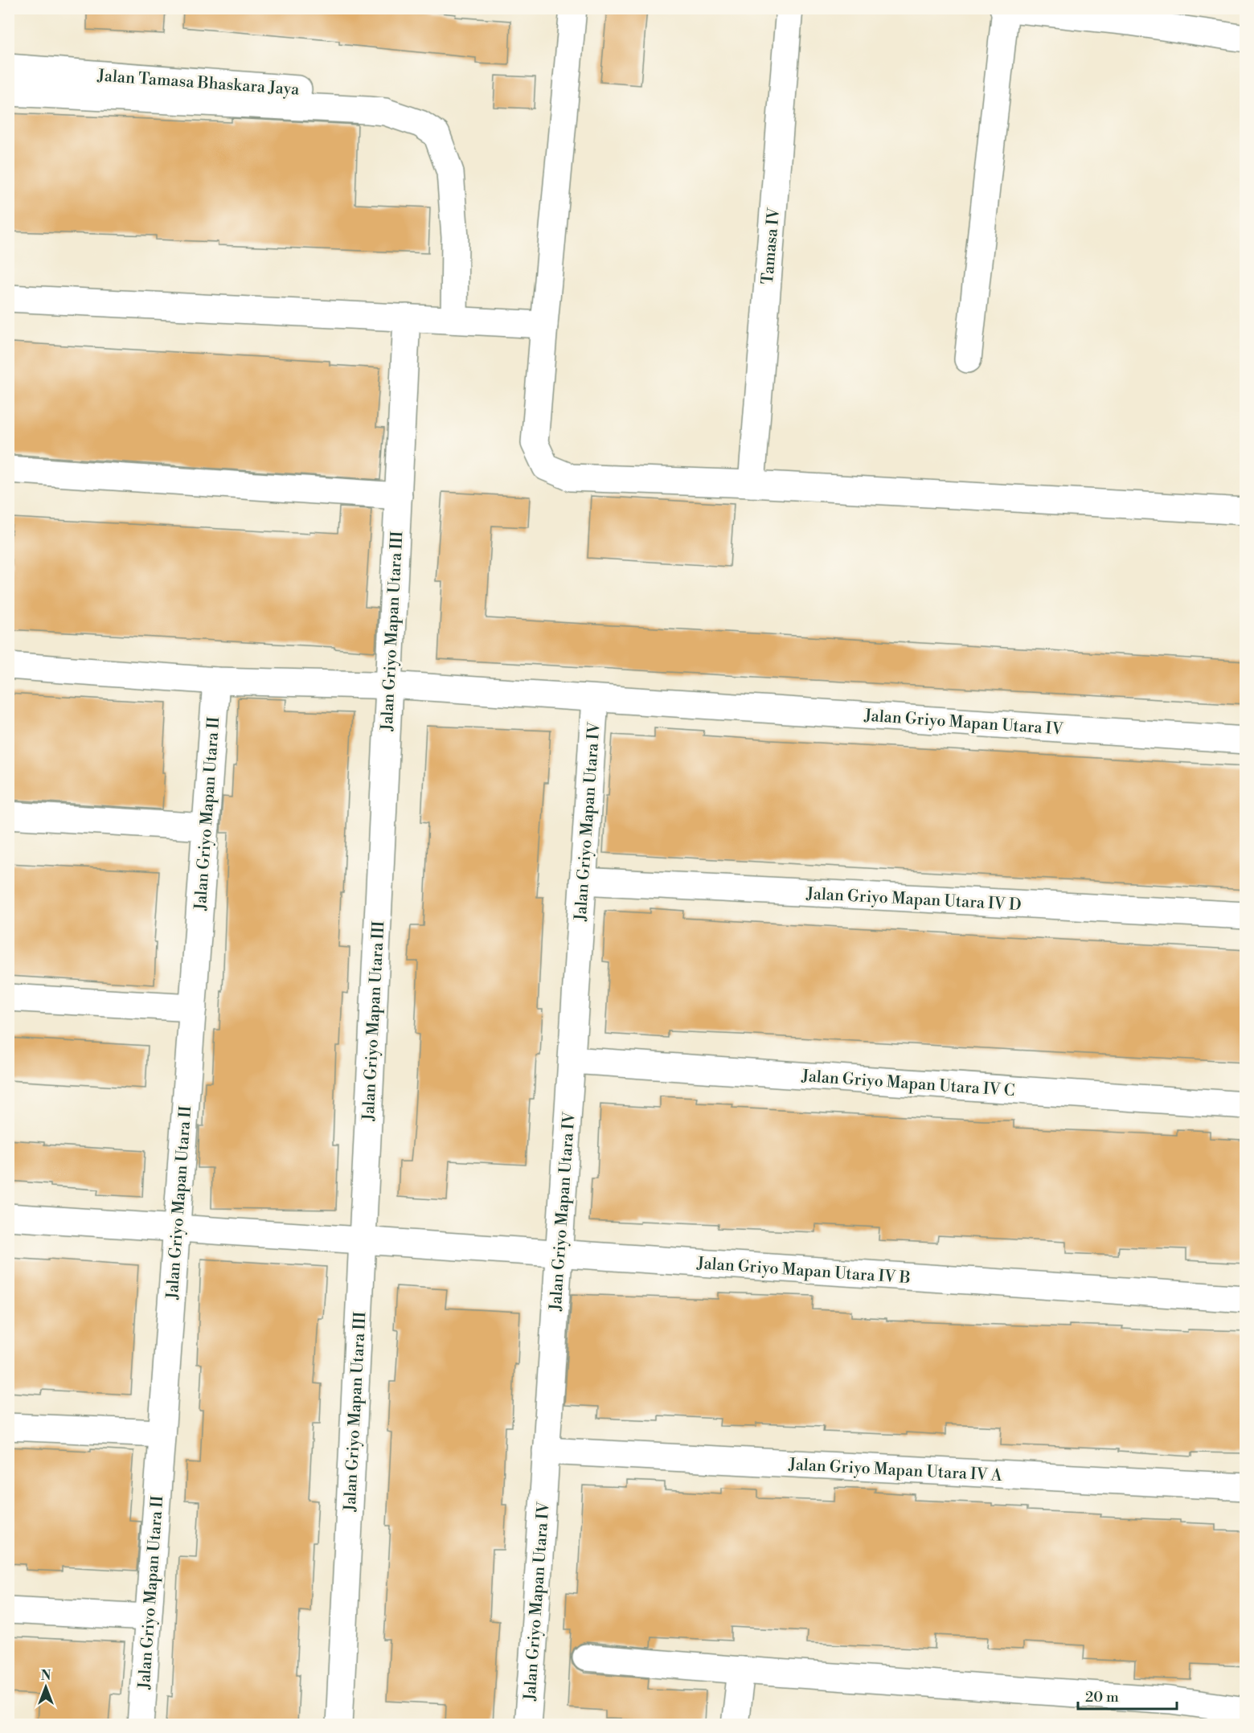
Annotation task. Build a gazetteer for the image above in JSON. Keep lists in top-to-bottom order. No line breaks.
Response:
{"streets":{"street":["Jalan Tamasa Bhaskara Jaya","Tamasa IV","Jalan Griyo Mapan Utara III","Jalan Griyo Mapan Utara IV","Jalan Griyo Mapan Utara II","Jalan Griyo Mapan Utara IV D","Jalan Griyo Mapan Utara IV C","Jalan Griyo Mapan Utara IV B","Jalan Griyo Mapan Utara IV A"]},"crossings":[["Jalan Griyo Mapan Utara III","Jalan Griyo Mapan Utara IV"],["Jalan Griyo Mapan Utara III","Jalan Griyo Mapan Utara IV B"],["Jalan Griyo Mapan Utara IV","Jalan Griyo Mapan Utara II"],["Jalan Griyo Mapan Utara IV","Jalan Griyo Mapan Utara IV D"],["Jalan Griyo Mapan Utara IV","Jalan Griyo Mapan Utara IV C"],["Jalan Griyo Mapan Utara IV","Jalan Griyo Mapan Utara IV B"],["Jalan Griyo Mapan Utara IV","Jalan Griyo Mapan Utara IV A"],["Jalan Griyo Mapan Utara II","Jalan Griyo Mapan Utara IV B"]],"scale_bar":"20 m","north":"top"}
